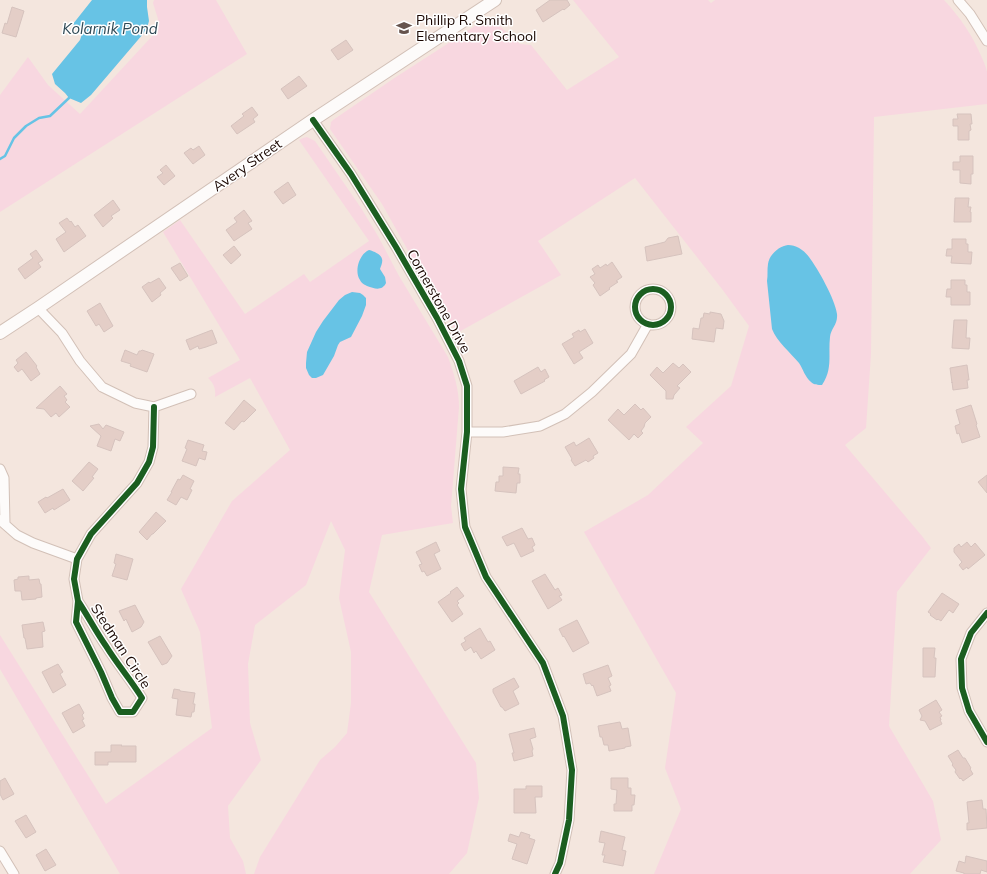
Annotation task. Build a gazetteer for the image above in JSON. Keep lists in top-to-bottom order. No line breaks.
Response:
{"streets":{"main road":["Avery Street"],"street":["Cornerstone Drive","Stedman Circle"]},"crossings":[["Avery Street","Cornerstone Drive"]],"water":["Kolarnik Pond"],"places":{"school or university":["Phillip R. Smith Elementary School"]}}
